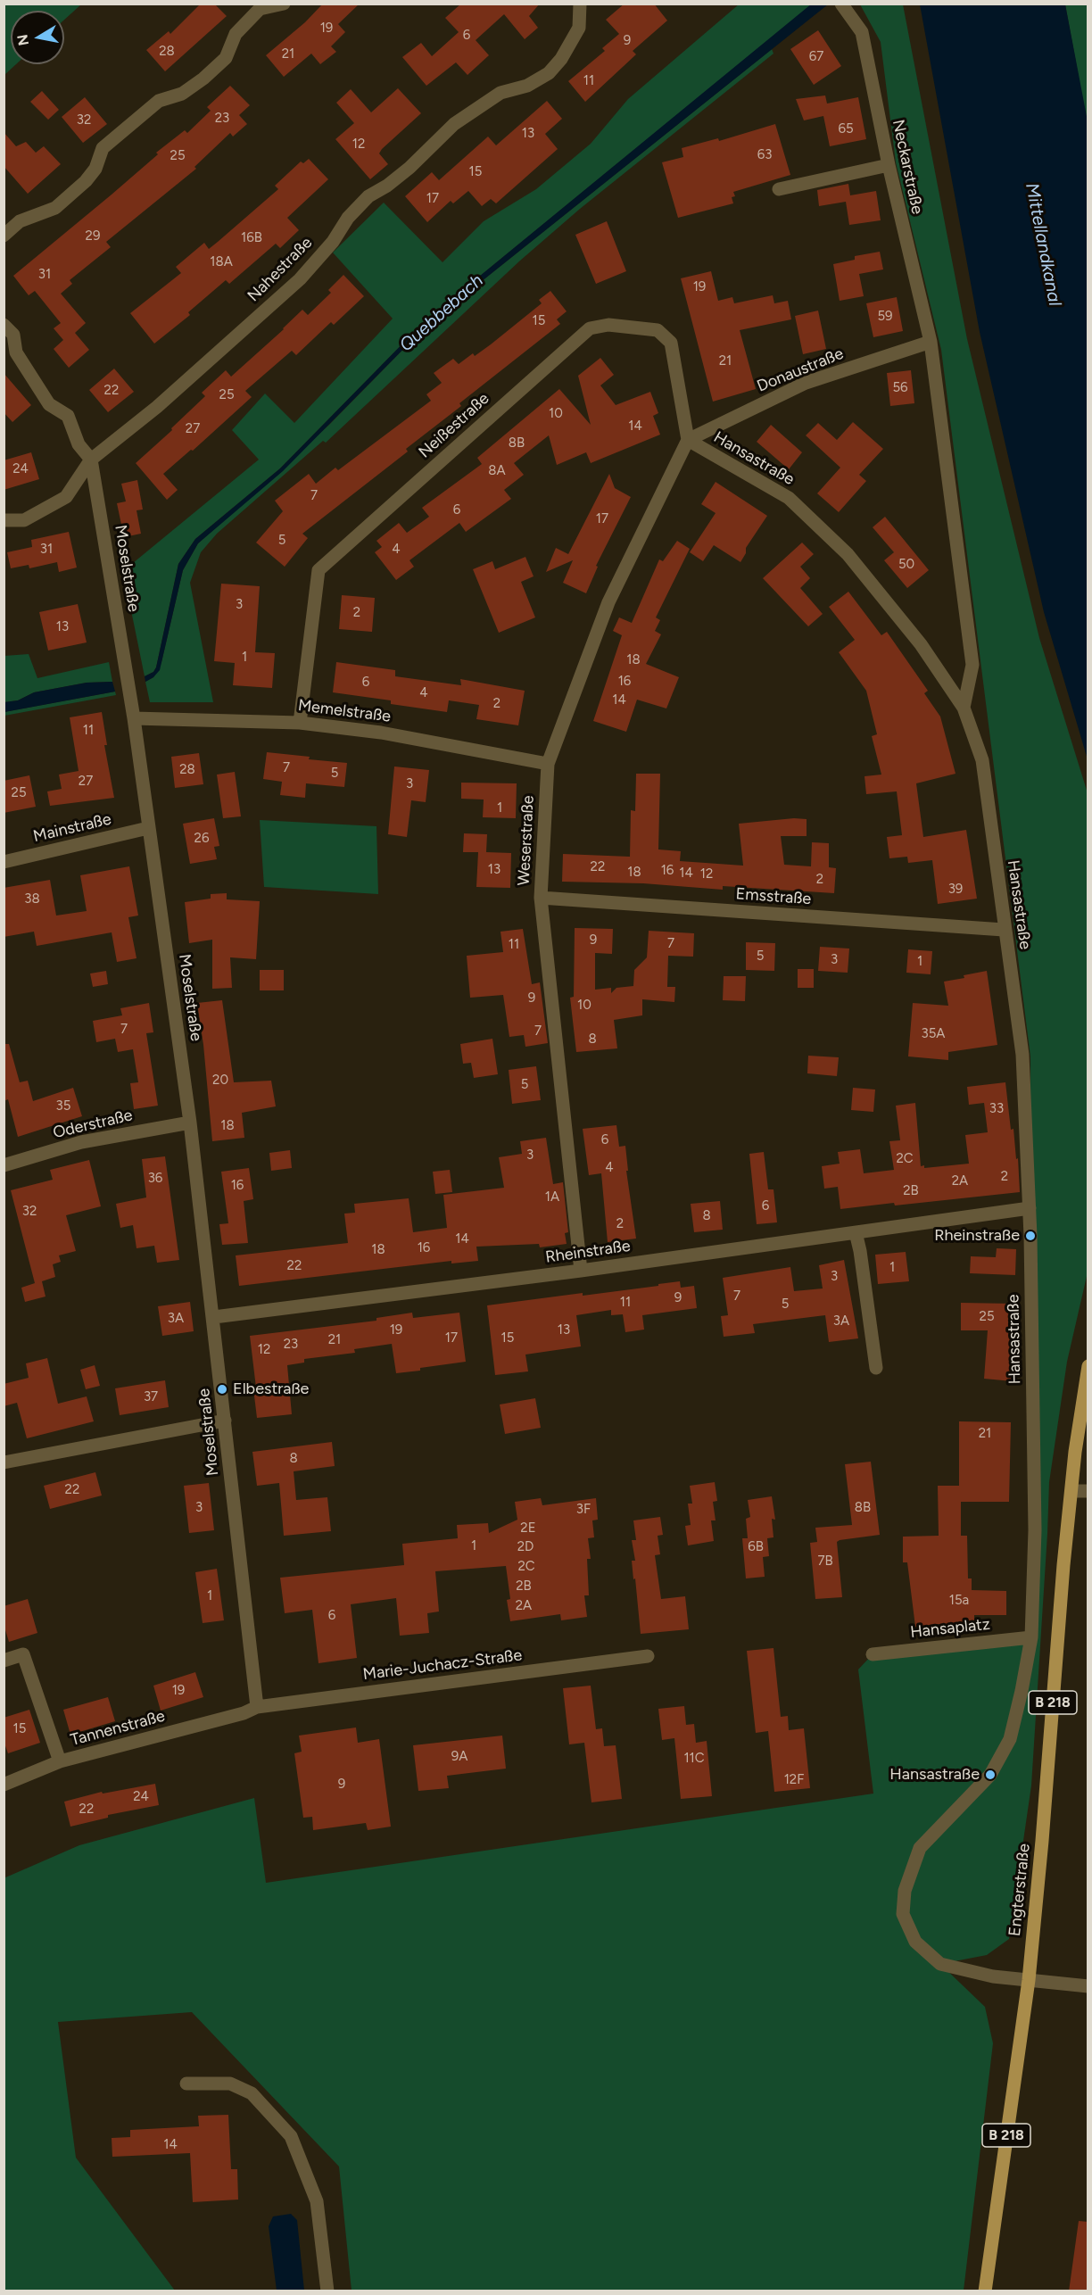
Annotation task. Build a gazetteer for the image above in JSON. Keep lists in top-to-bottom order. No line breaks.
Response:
{"streets":{"main road":["B 218","Engterstraße"],"street":["Neckarstraße","Nahestraße","Donaustraße","Neißestraße","Hansastraße","Moselstraße","Memelstraße","Mainstraße","Weserstraße","Emsstraße","Oderstraße","Rheinstraße","Hansaplatz","Marie-Juchacz-Straße","Tannenstraße"]},"crossings":[["Neckarstraße","Donaustraße"],["Nahestraße","Moselstraße"],["Donaustraße","Neißestraße"],["Donaustraße","Hansastraße"],["Donaustraße","Weserstraße"],["Neißestraße","Hansastraße"],["Neißestraße","Memelstraße"],["Neißestraße","Weserstraße"],["Hansastraße","Weserstraße"],["Hansastraße","Emsstraße"],["Hansastraße","Rheinstraße"],["Hansastraße","Hansaplatz"],["Hansastraße","Engterstraße"],["Moselstraße","Memelstraße"],["Moselstraße","Mainstraße"],["Moselstraße","Oderstraße"],["Moselstraße","Rheinstraße"],["Moselstraße","Marie-Juchacz-Straße"],["Memelstraße","Weserstraße"],["Weserstraße","Emsstraße"],["Weserstraße","Rheinstraße"],["Marie-Juchacz-Straße","Tannenstraße"],["B 218","Engterstraße"]],"water":["Mittellandkanal","Quebbebach"],"places":["Rheinstraße","Elbestraße","Hansastraße"],"house_numbers":["19","6","9","28","21","67","11","23","32","65","13","12","63","25","15","17","29","16B","18A","31","19","59","15","21","56","22","25","10","14","27","8B","24","8A","7","6","17","5","31","4","50","3","2","13","1","18","16","6","4","14","2","11","7","28","5","27","3","25","1","26","22","13","16","18","14","12","2","39","38","9","7","11","5","3","1","9","10","7","7","35A","8","20","5","35","33","18","6","3","2C","4","2","36","2A","16","2B","1A","6","32","8","2","14","16","18","22","1","3","7","9","11","5","25","3A","3A","19","13","17","15","21","23","12","37","21","8","22","3","8B","3F","2E","1","2D","6B","7B","2C","2B","1","15a","2A","6","19","15","9A","11C","12F","9","24","22","14"],"north":"left"}
